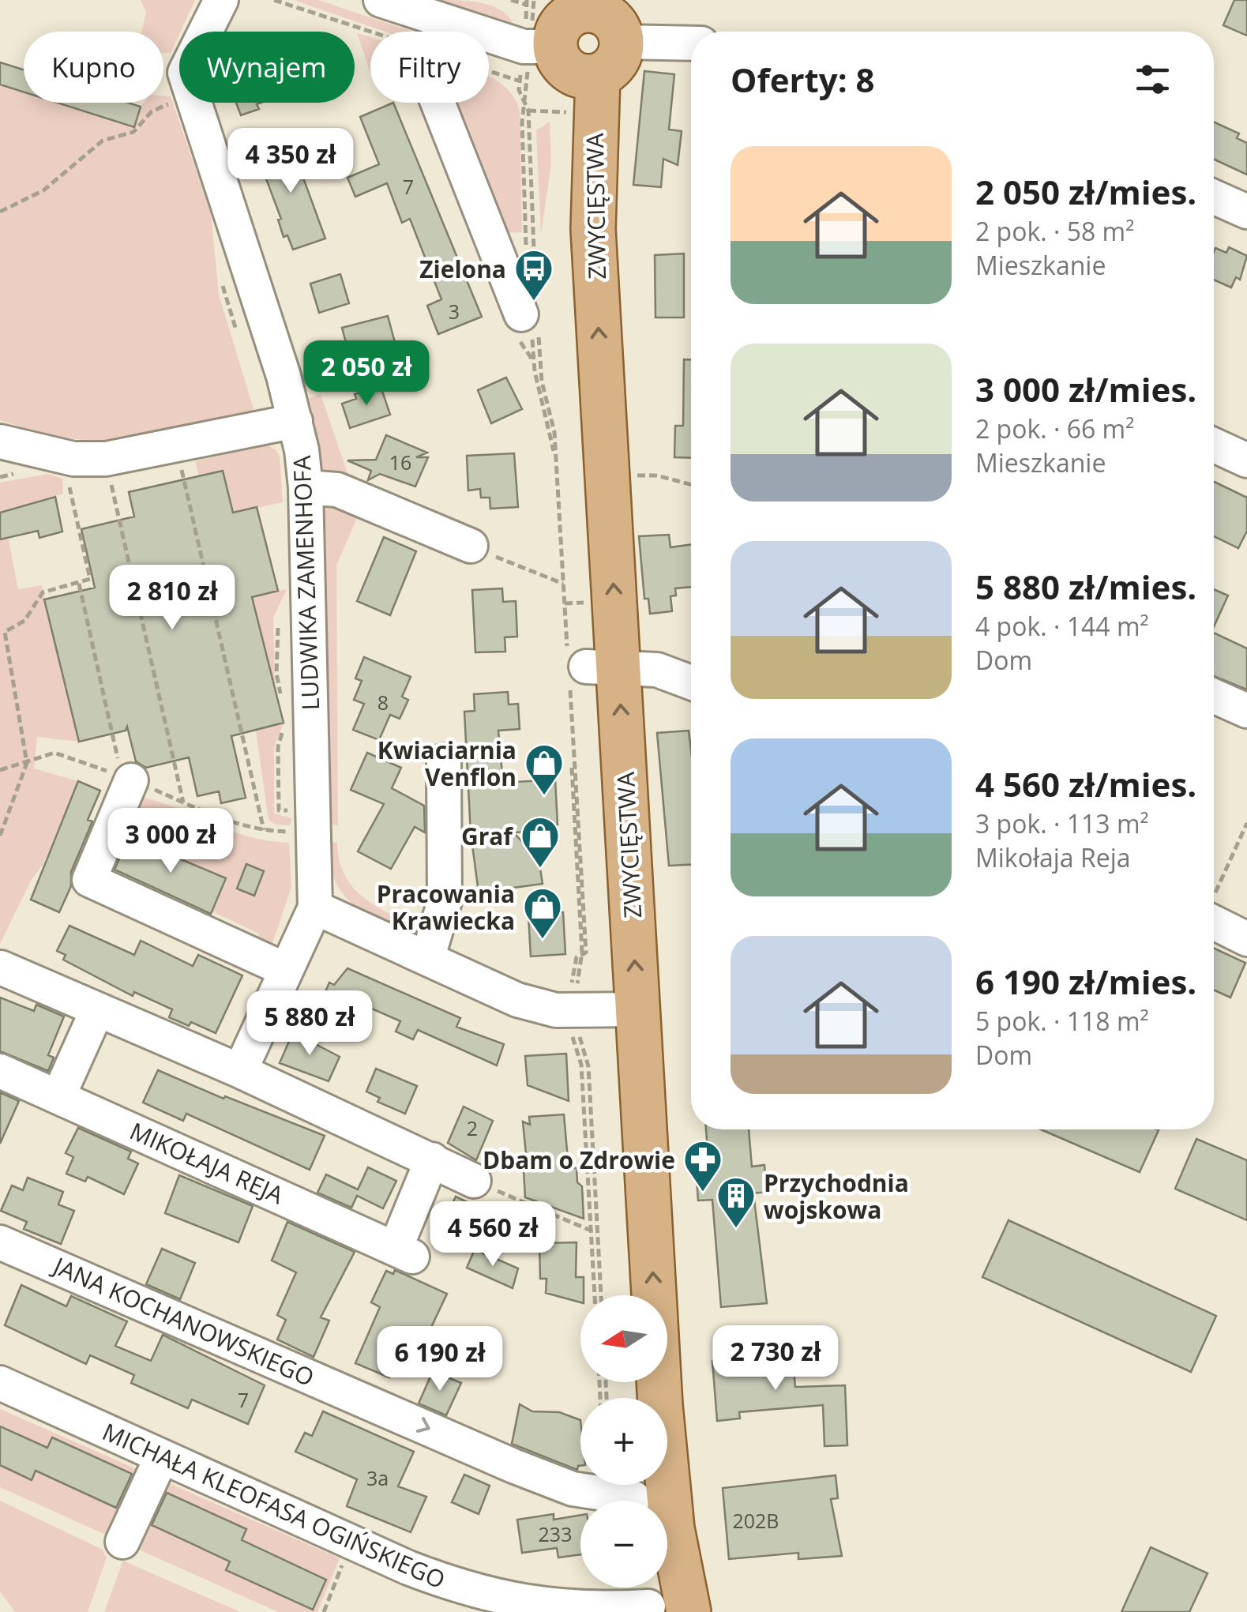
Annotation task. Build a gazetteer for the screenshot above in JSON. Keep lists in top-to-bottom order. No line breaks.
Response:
{"streets":{"main road":["ZWYCIĘSTWA"],"street":["LUDWIKA ZAMENHOFA","MIKOŁAJA REJA","JANA KOCHANOWSKIEGO","MICHAŁA KLEOFASA OGIŃSKIEGO"]},"crossings":[["ZWYCIĘSTWA","MICHAŁA KLEOFASA OGIŃSKIEGO"]],"one_way":["ZWYCIĘSTWA"],"places":{"bus stop":["Zielona"],"shop":["Kwiaciarnia Venflon","Graf","Pracowania Krawiecka"],"pharmacy":["Dbam o Zdrowie"],"building":["Przychodnia wojskowa"]},"house_numbers":["7","3","16","8","2","7","3a","202B","233"],"north":"left","page":{"chip":["Kupno","Wynajem","Filtry"],"heading":"Oferty: 8","list":[{"name":"2 050 zł/mies.","note":"2 pok. · 58 m² · Mieszkanie"},{"name":"3 000 zł/mies.","note":"2 pok. · 66 m² · Mieszkanie"},{"name":"5 880 zł/mies.","note":"4 pok. · 144 m² · Dom"},{"name":"4 560 zł/mies.","note":"3 pok. · 113 m² · Mikołaja Reja"},{"name":"6 190 zł/mies.","note":"5 pok. · 118 m² · Dom"}],"price":["4 350 zł","2 050 zł","2 810 zł","3 000 zł","5 880 zł","4 560 zł","2 730 zł","6 190 zł"],"map_buttons":["+","−"]}}
